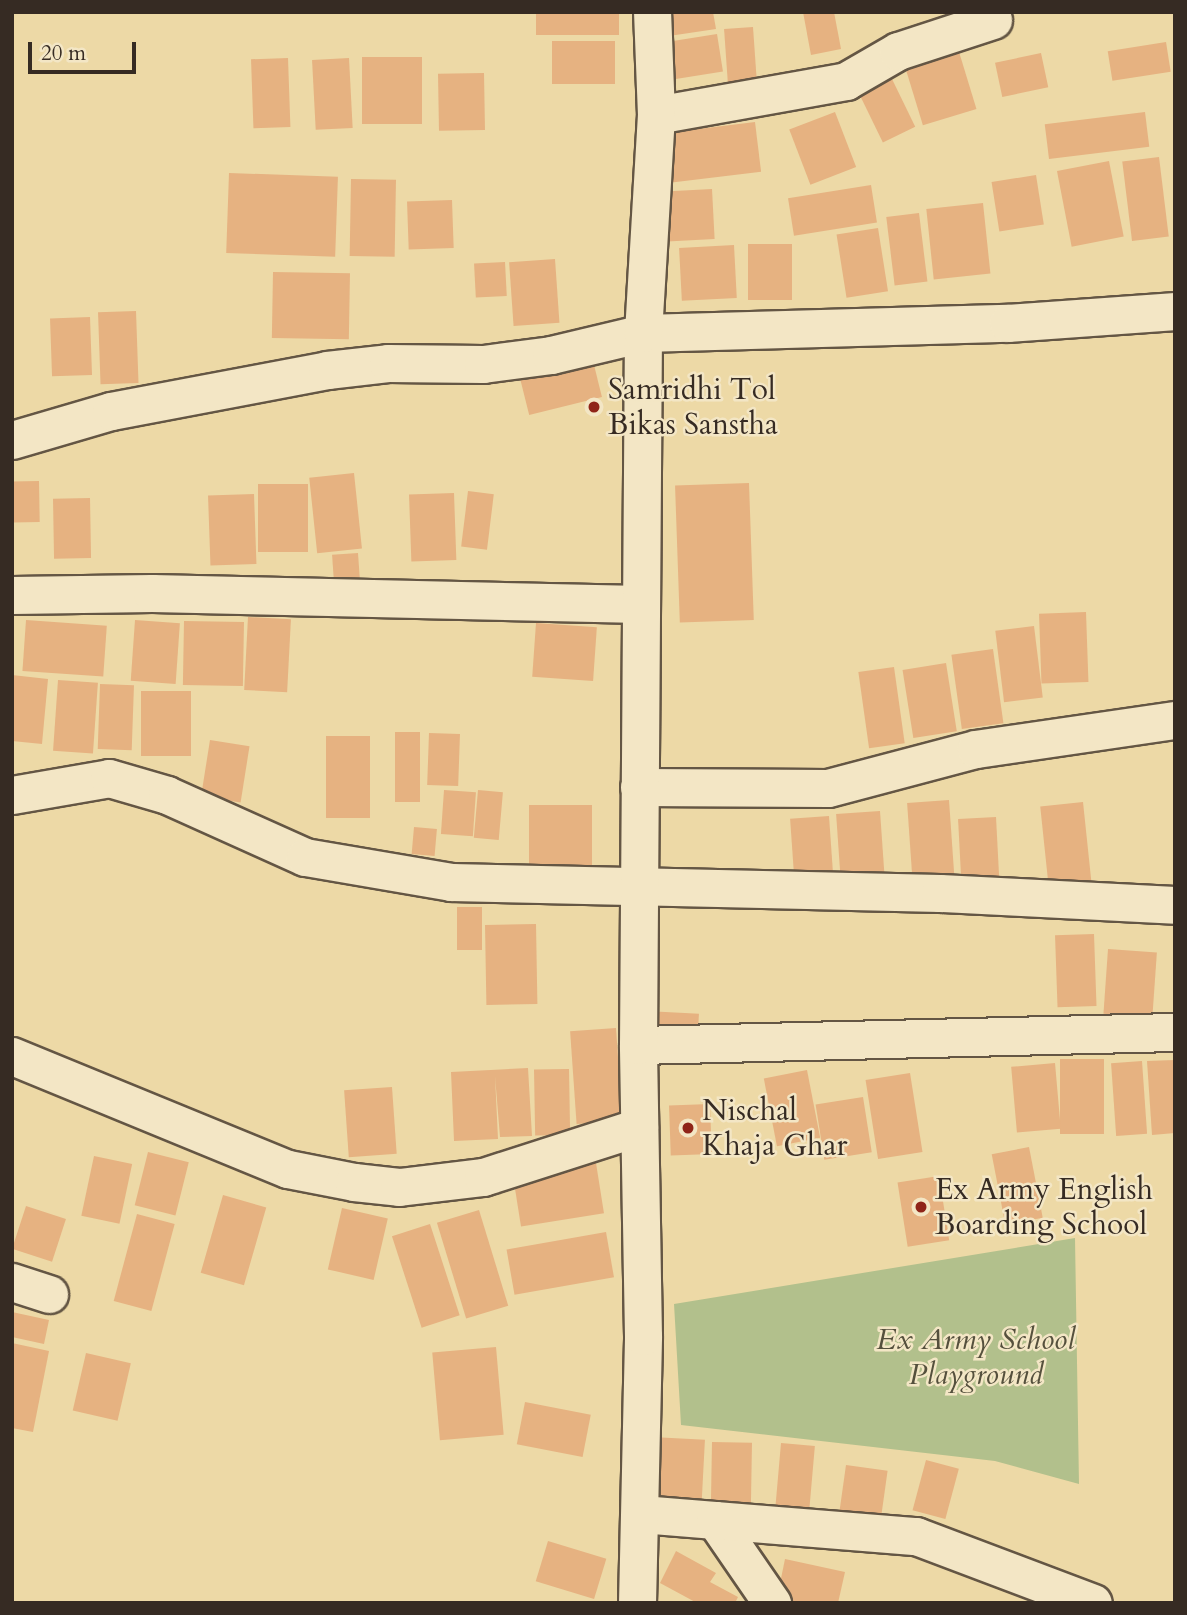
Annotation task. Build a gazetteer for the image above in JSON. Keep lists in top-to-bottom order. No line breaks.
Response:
{"parks":["Ex Army School Playground"],"places":["Samridhi Tol Bikas Sanstha","Nischal Khaja Ghar","Ex Army English Boarding School"],"scale_bar":"20 m"}
